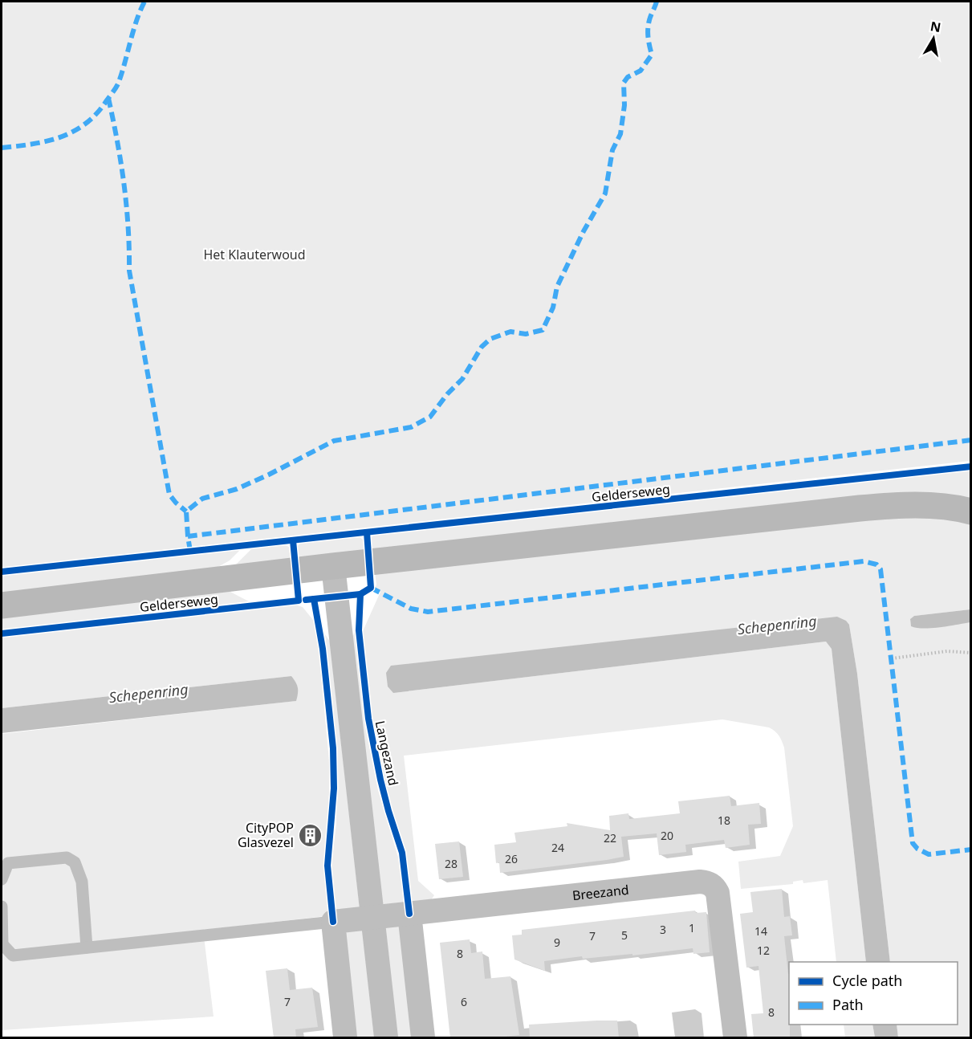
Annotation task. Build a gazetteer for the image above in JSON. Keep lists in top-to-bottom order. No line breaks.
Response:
{"streets":{"street":["Gelderseweg","Breezand"],"cycle path":["Langezand"]},"water":["Schepenring"],"parks":["Het Klauterwoud"],"places":{"building":["CityPOP Glasvezel"]},"house_numbers":["18","20","22","24","26","28","1","3","14","5","7","9","12","8","7","6","8"],"legend":["Cycle path","Path"],"north":"top"}
